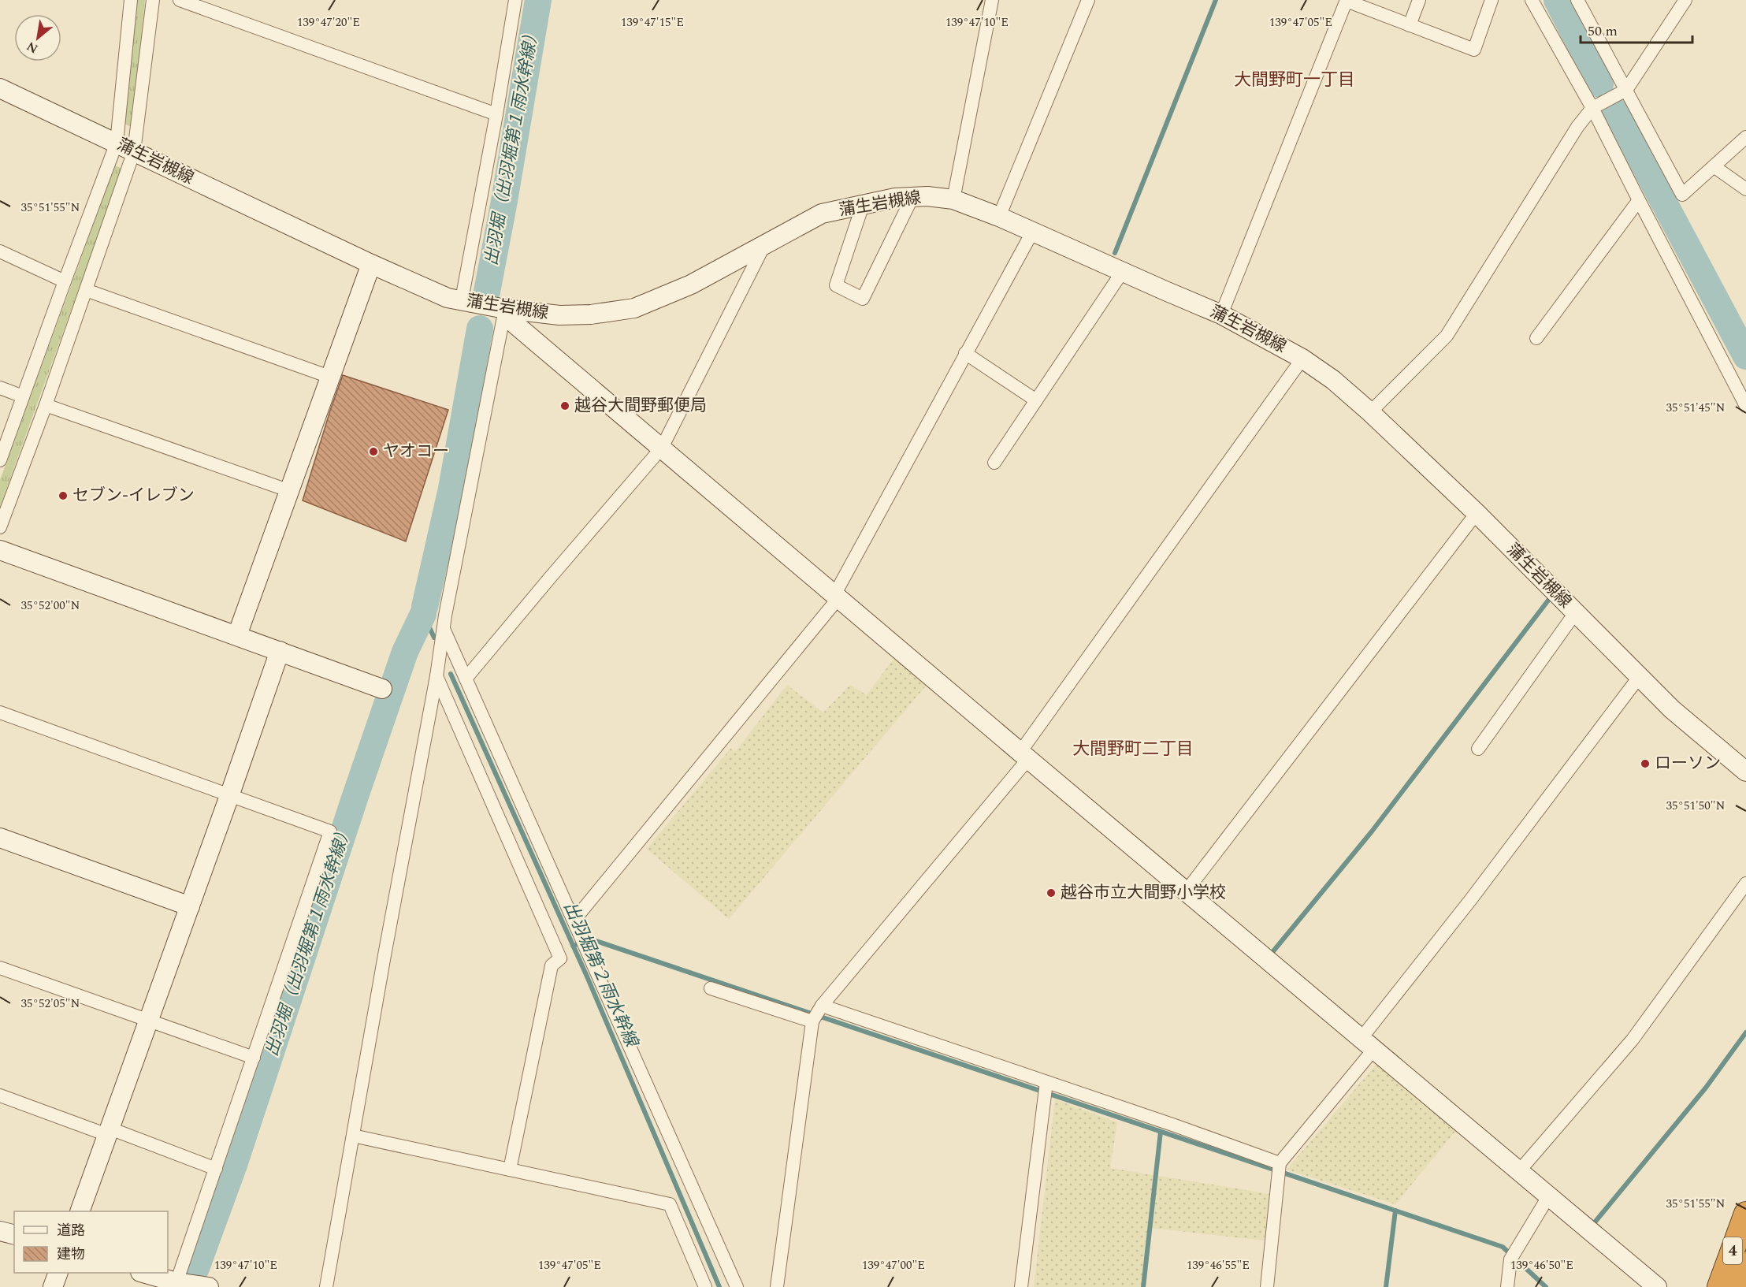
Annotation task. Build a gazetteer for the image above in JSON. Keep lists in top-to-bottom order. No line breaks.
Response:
{"streets":{"highway":["4"],"street":["蒲生岩槻線"]},"districts":["大間野町一丁目","大間野町二丁目"],"water":["出羽堀（出羽堀第１雨水幹線）","出羽堀第２雨水幹線"],"places":["越谷大間野郵便局","ヤオコー","セブン-イレブン","ローソン","越谷市立大間野小学校"],"legend":["道路","建物"],"scale_bar":"50 m","north":"bottom left","coordinates":["139°47'20\"E","139°47'15\"E","139°47'10\"E","139°47'05\"E","35°51'55\"N","35°51'45\"N","35°52'00\"N","35°51'50\"N","35°52'05\"N","139°47'00\"E","139°46'55\"E","139°46'50\"E"]}
